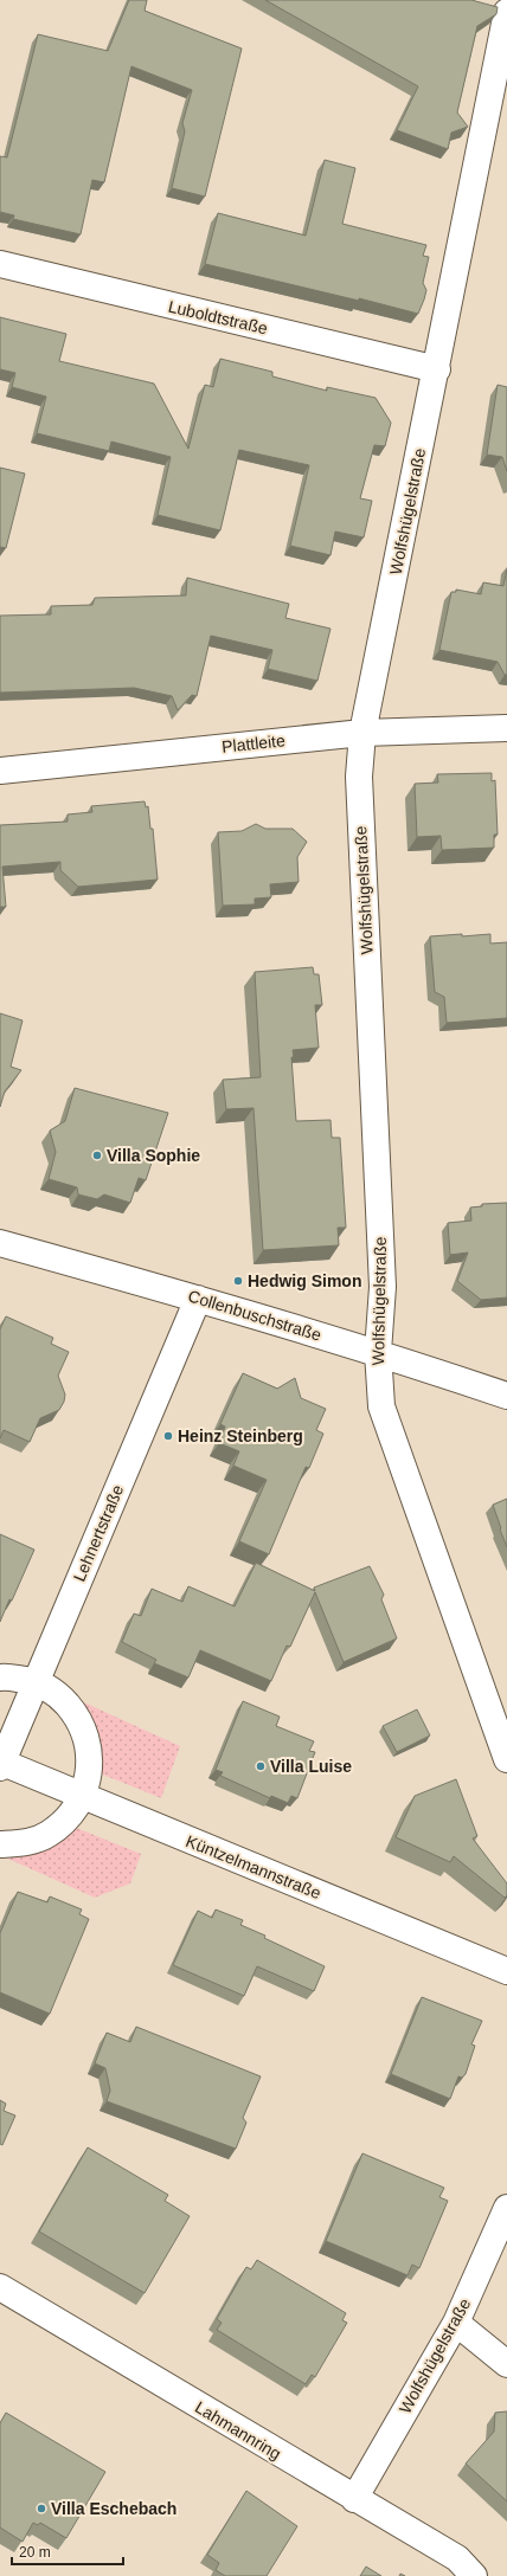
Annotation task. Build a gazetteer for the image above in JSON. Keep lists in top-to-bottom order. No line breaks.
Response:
{"streets":{"street":["Luboldtstraße","Wolfshügelstraße","Plattleite","Collenbuschstraße","Lehnertstraße","Küntzelmannstraße","Lahmannring"]},"crossings":[["Luboldtstraße","Wolfshügelstraße"],["Wolfshügelstraße","Plattleite"],["Wolfshügelstraße","Collenbuschstraße"],["Wolfshügelstraße","Lahmannring"],["Collenbuschstraße","Lehnertstraße"],["Lehnertstraße","Küntzelmannstraße"]],"places":["Villa Sophie","Hedwig Simon","Heinz Steinberg","Villa Luise","Villa Eschebach"],"scale_bar":"20 m"}
